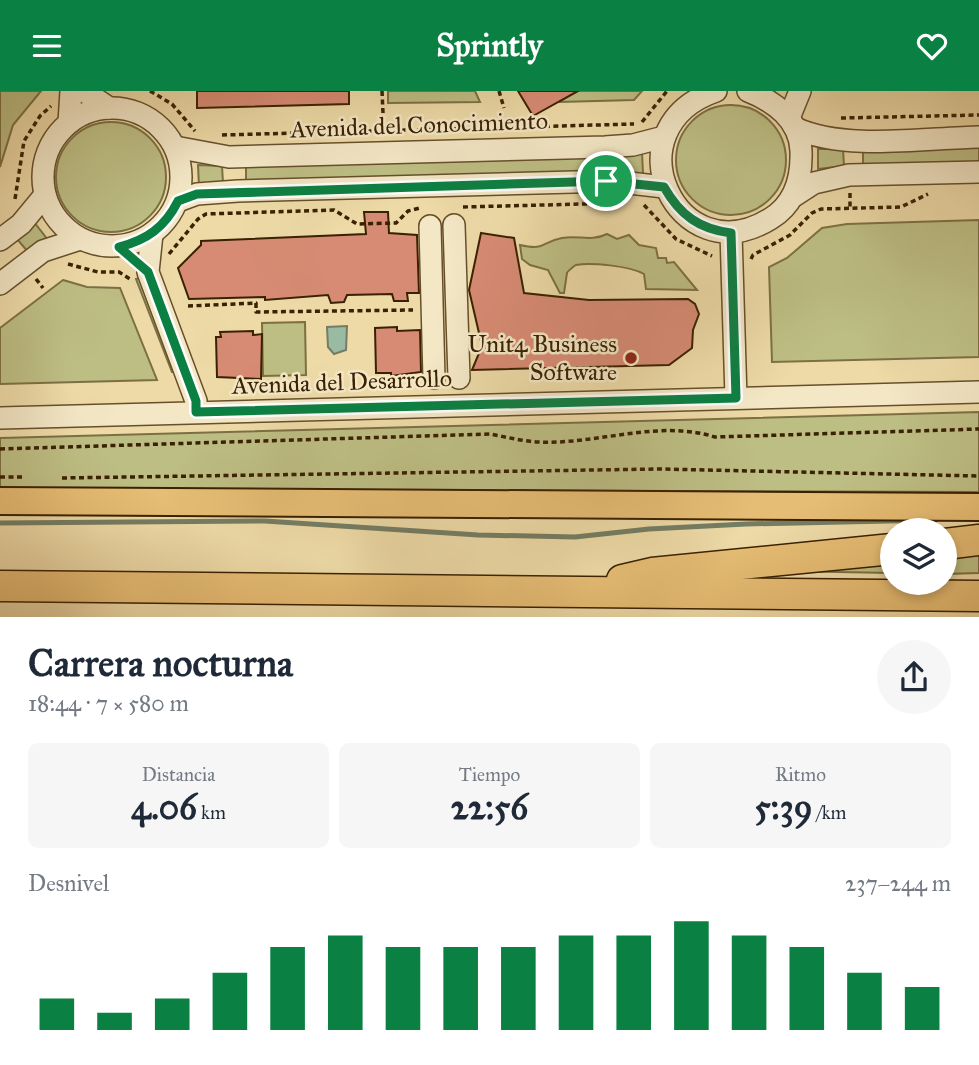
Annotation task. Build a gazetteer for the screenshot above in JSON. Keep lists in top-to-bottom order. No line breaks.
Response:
{"streets":{"street":["Avenida del Conocimiento","Avenida del Desarrollo"]},"places":["Unit4 Business Software"],"page":{"header":"Sprintly","heading":["Carrera nocturna","18:44 · 7 × 580 m"],"stats":[["Distancia","4.06 km"],["Tiempo","22:56"],["Ritmo","5:39 /km"]],"chart":["Desnivel","237–244 m"]}}
